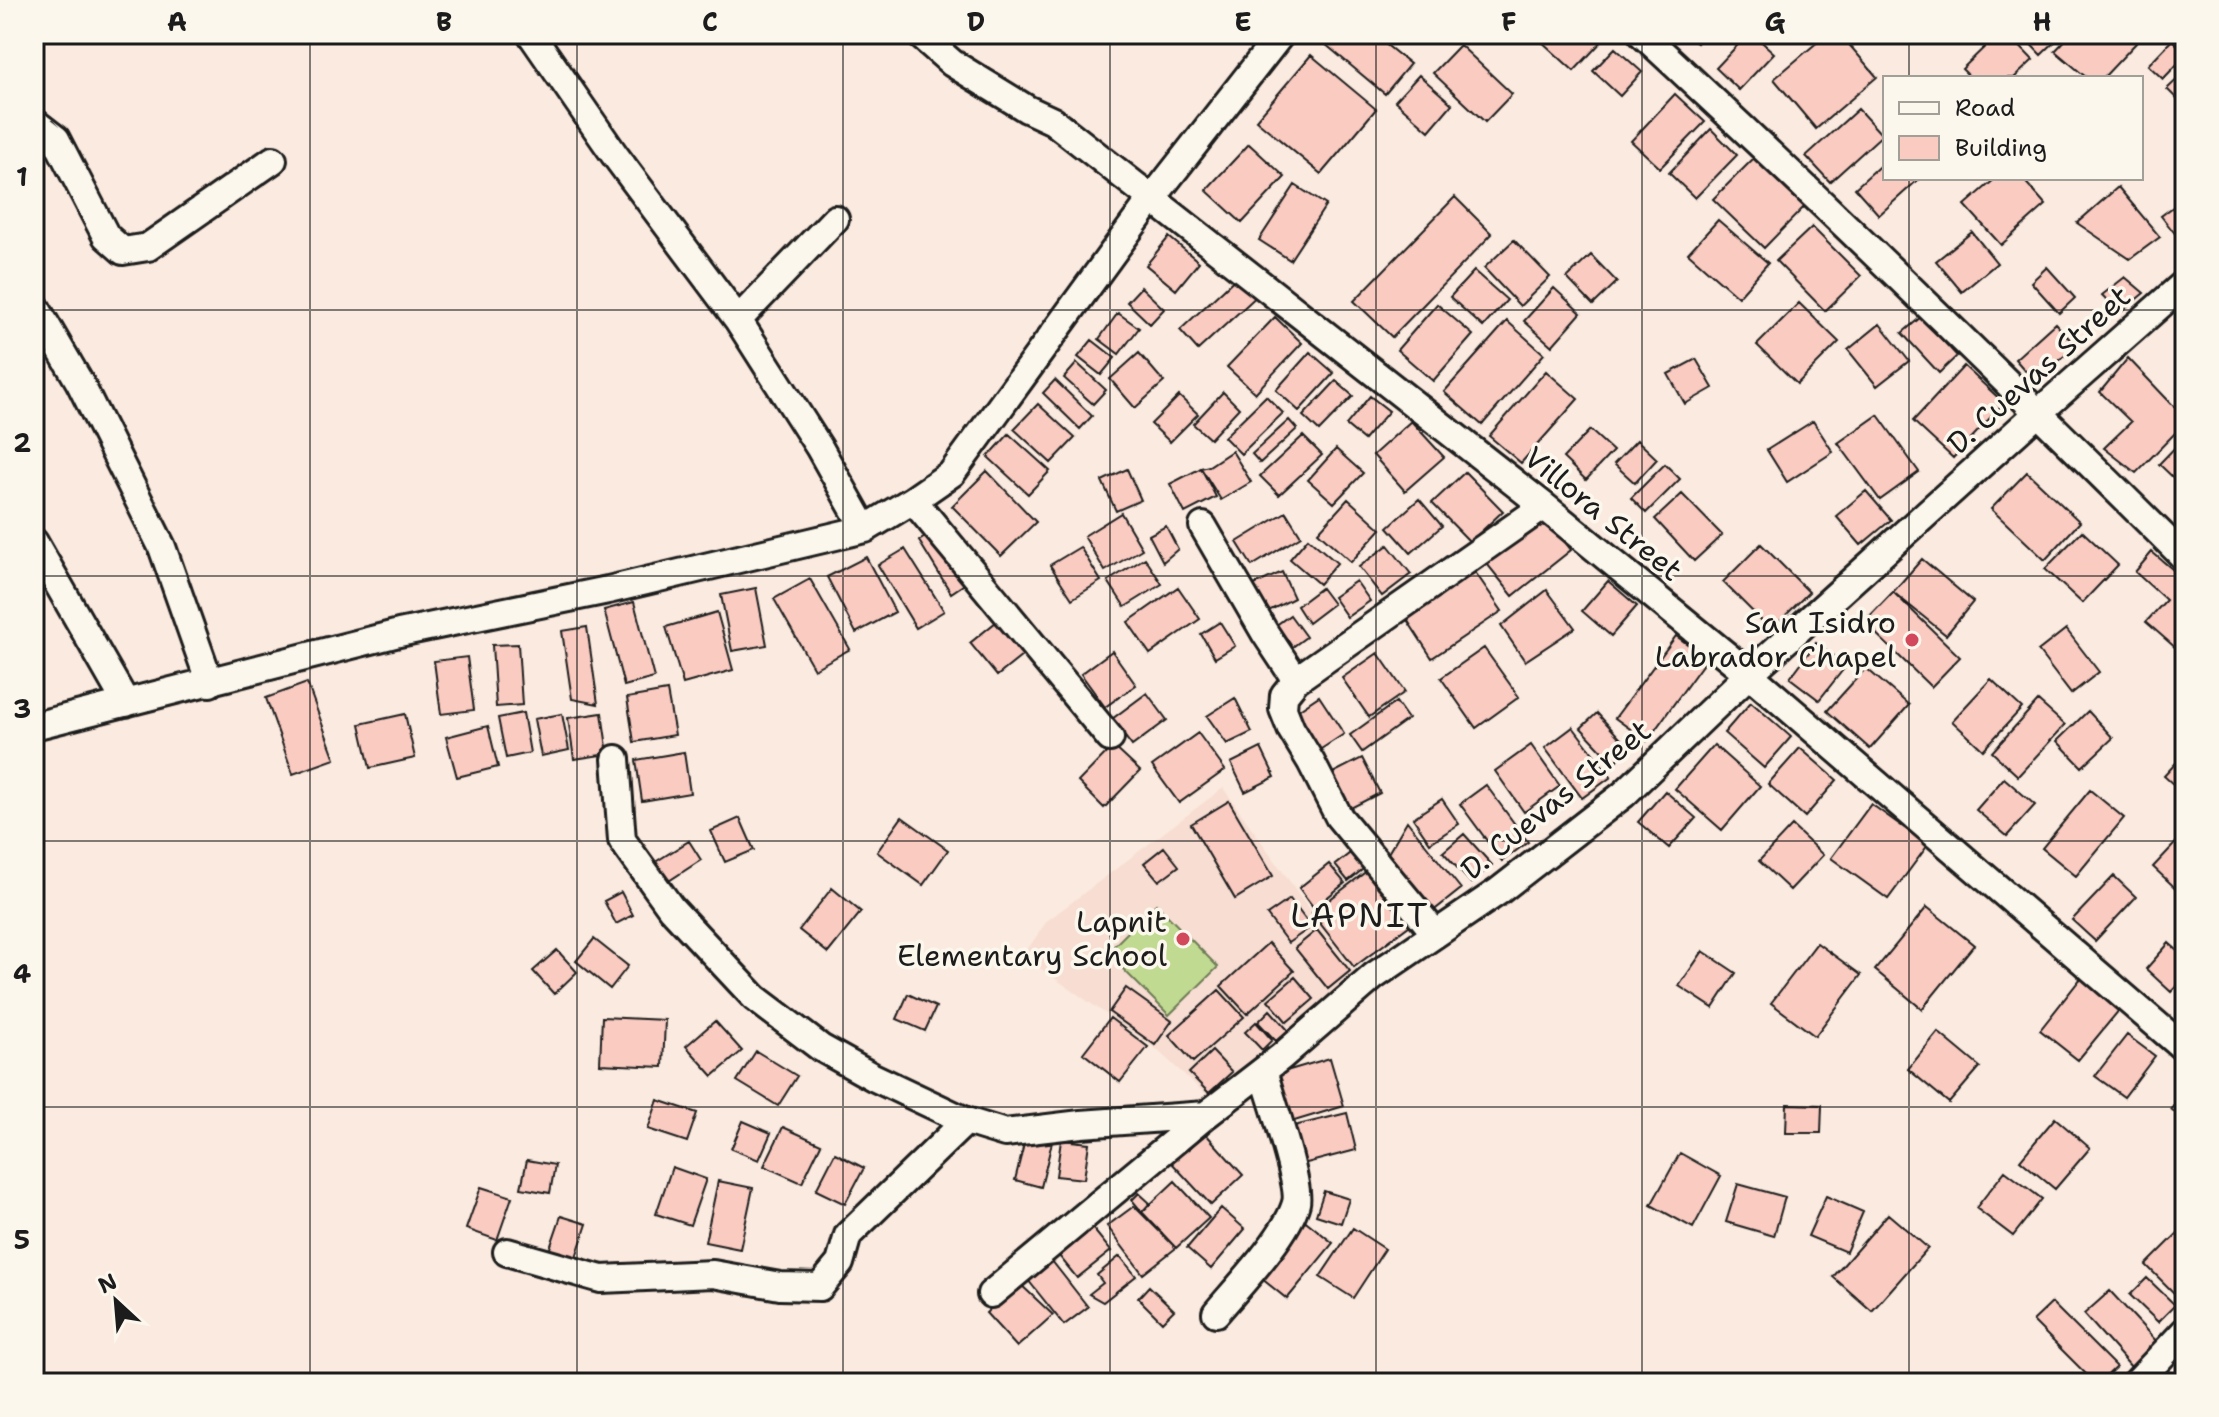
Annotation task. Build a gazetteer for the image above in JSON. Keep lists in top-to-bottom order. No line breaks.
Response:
{"streets":{"street":["D. Cuevas Street","Villora Street"]},"crossings":[["D. Cuevas Street","Villora Street"]],"districts":["LAPNIT"],"places":["San Isidro Labrador Chapel","Lapnit Elementary School"],"legend":["Road","Building"],"north":"top left","grid":{"columns":["A","B","C","D","E","F","G","H"],"rows":["1","2","3","4","5"]}}
